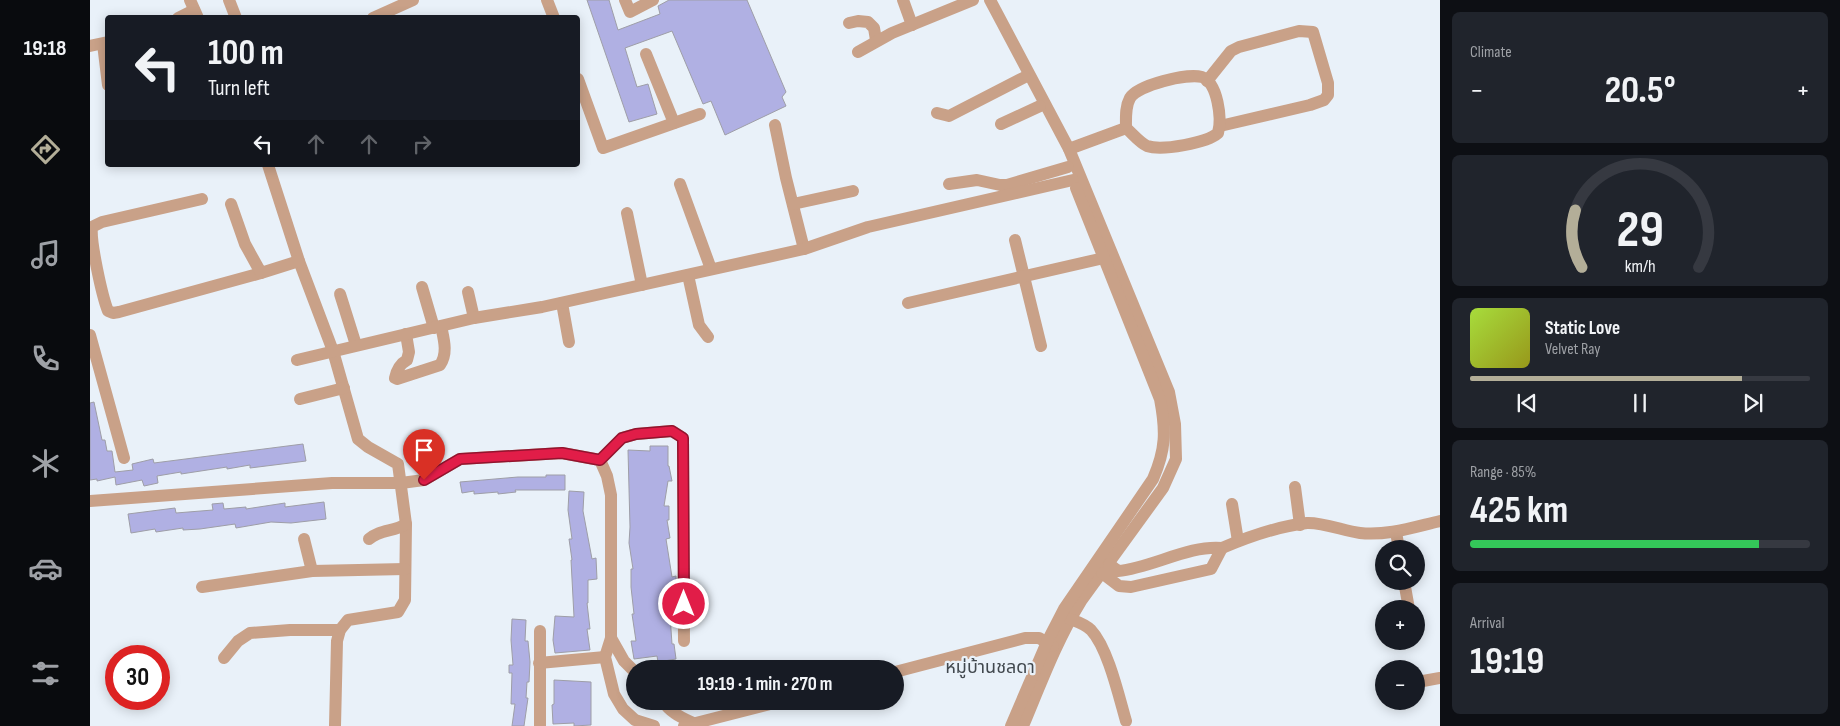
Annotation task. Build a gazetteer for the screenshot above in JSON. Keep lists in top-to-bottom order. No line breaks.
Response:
{"districts":["หมู่บ้านชลดา"],"page":{"tabs":"19:18","tile":["Climate",["Range · 85%","425 km"],["Arrival","19:19"]],"turn":["100 m","Turn left"],"heat":["−","20.5°","+"],"song":["Static Love","Velvet Ray"],"map_buttons":["+","−"],"limit":"30","trip":"19:19 · 1 min · 270 m","gauge":["29","km/h"]}}
